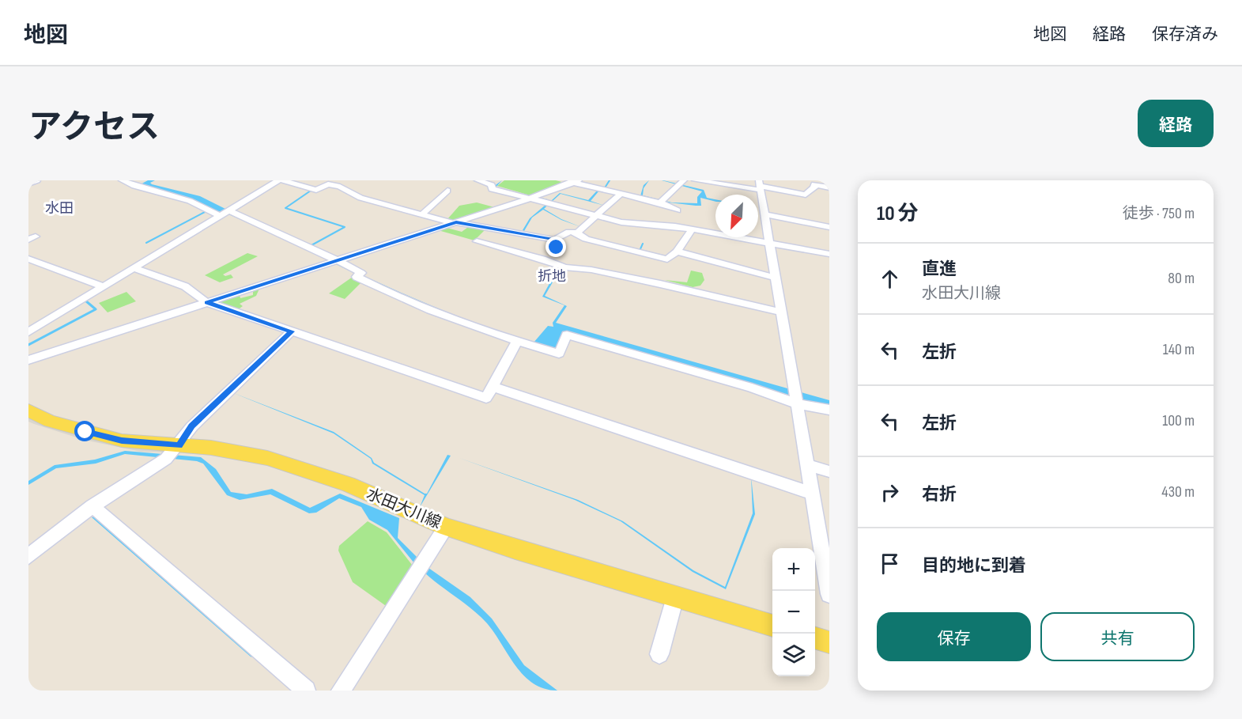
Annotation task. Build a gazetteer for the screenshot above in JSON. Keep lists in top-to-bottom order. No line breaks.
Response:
{"streets":{"main road":["水田大川線"]},"districts":["水田","折地"],"north":"bottom left","page":{"header":"地図","nav":["地図","経路","保存済み"],"title":"アクセス","buttons":["経路",["保存","共有"]],"heading":["10 分","徒歩 · 750 m"],"list":[["直進","水田大川線","80 m"],["左折","140 m"],["左折","100 m"],["右折","430 m"],"目的地に到着"],"map_buttons":["+","−"]}}
